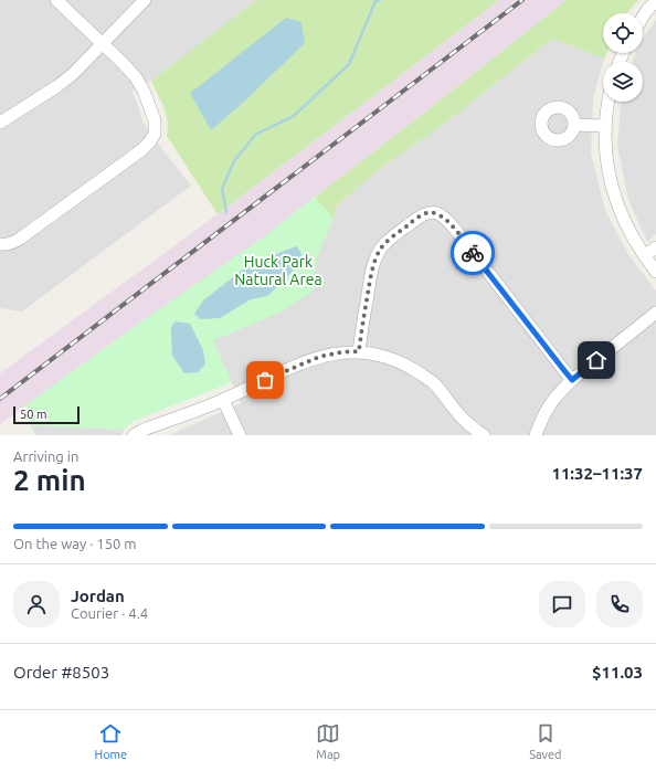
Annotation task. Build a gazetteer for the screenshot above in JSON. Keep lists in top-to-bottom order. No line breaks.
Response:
{"parks":["Huck Park Natural Area"],"scale_bar":"50 m","page":{"scale":"50 m","heading":["2 min","Arriving in","11:32–11:37"],"panel":["Jordan","Courier · 4.4","Order #8503","$11.03"],"bar":"On the way · 150 m","tabs":["Home","Map","Saved"]}}
